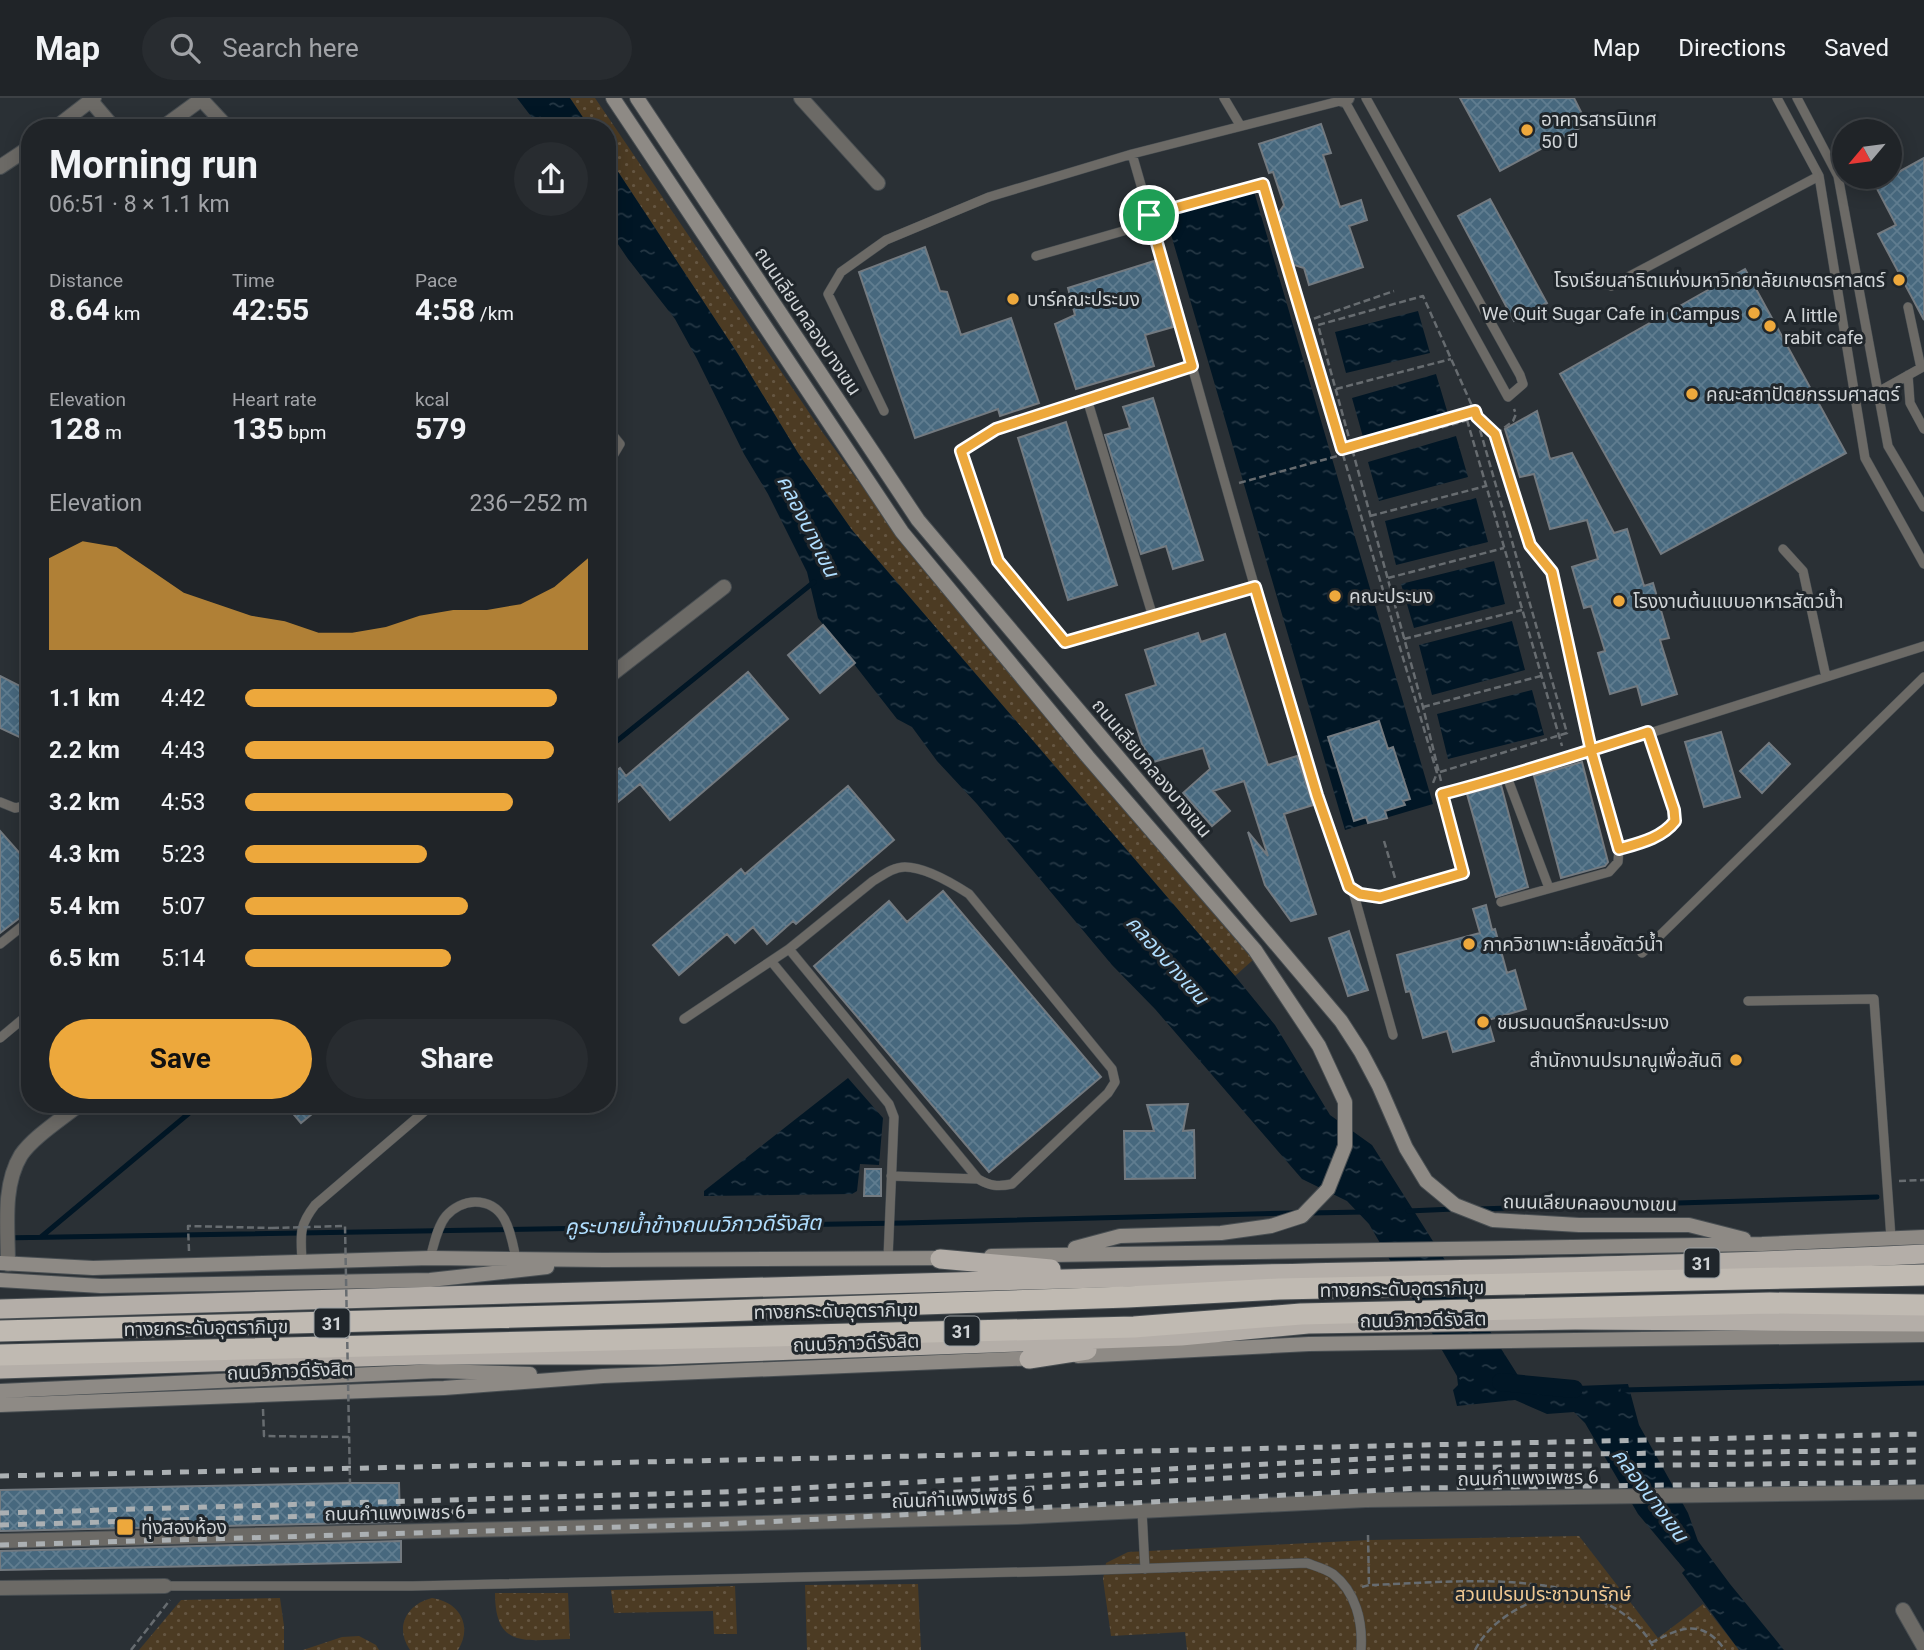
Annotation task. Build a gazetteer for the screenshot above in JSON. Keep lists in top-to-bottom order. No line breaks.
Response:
{"streets":{"highway":["31","ทางยกระดับอุตราภิมุข","ถนนวิภาวดีรังสิต"],"main road":["ถนนเลียบคลองบางเขน"],"street":["ถนนกำแพงเพชร 6"]},"crossings":[["ถนนเลียบคลองบางเขน","31"]],"water":["คลองบางเขน","คูระบายน้ำข้างถนนวิภาวดีรังสิต"],"parks":["สวนเปรมประชาวนารักษ์"],"places":{"other":["อาคารสารนิเทศ 50 ปี","โรงเรียนสาธิตแห่งมหาวิทยาลัยเกษตรศาสตร์","บาร์คณะประมง","We Quit Sugar Cafe in Campus","A little rabit cafe","คณะสถาปัตยกรรมศาสตร์","คณะประมง","โรงงานต้นแบบอาหารสัตว์น้ำ","ภาควิชาเพาะเลี้ยงสัตว์น้ำ","ชมรมดนตรีคณะประมง","สำนักงานปรมาณูเพื่อสันติ"],"transit":["ทุ่งสองห้อง"]},"north":"bottom left","page":{"header":"Map","search":"Search here","nav":["Map","Directions","Saved"],"heading":["Morning run","06:51 · 8 × 1.1 km"],"stats":[["Distance","8.64 km"],["Time","42:55"],["Pace","4:58 /km"],["Elevation","128 m"],["Heart rate","135 bpm"],["kcal","579"]],"chart":["Elevation","236–252 m"],"list":[{"name":"1.1 km","note":"4:42"},{"name":"2.2 km","note":"4:43"},{"name":"3.2 km","note":"4:53"},{"name":"4.3 km","note":"5:23"},{"name":"5.4 km","note":"5:07"},{"name":"6.5 km","note":"5:14"}],"buttons":["Save","Share"]}}
